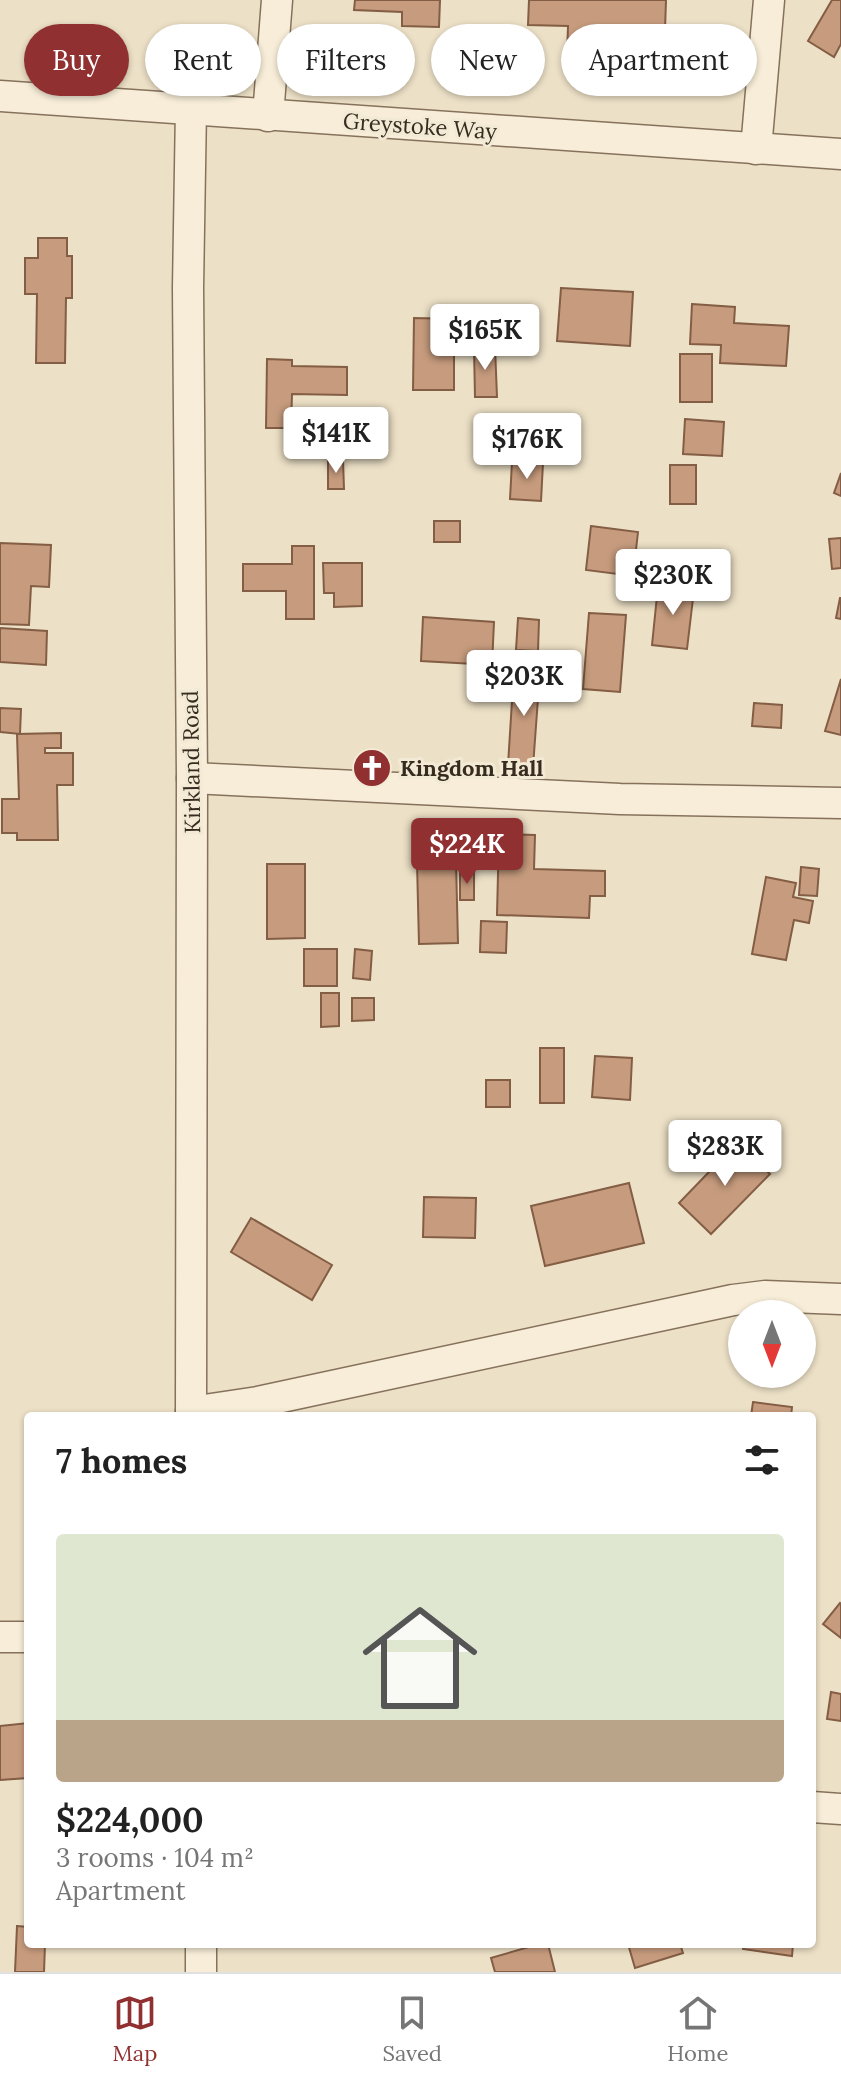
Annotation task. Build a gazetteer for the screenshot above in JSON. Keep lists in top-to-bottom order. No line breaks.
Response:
{"streets":{"street":["Greystoke Way","Kirkland Road"]},"crossings":[["Greystoke Way","Kirkland Road"]],"places":{"church":["Kingdom Hall"]},"north":"bottom","page":{"chip":["Buy","Rent","Filters","New","Apartment"],"price":["$165K","$141K","$176K","$230K","$203K","$224K","$283K"],"heading":"7 homes","list":[{"name":"$224,000","note":"3 rooms · 104 m² · Apartment"}],"tabs":["Map","Saved","Home"]}}
